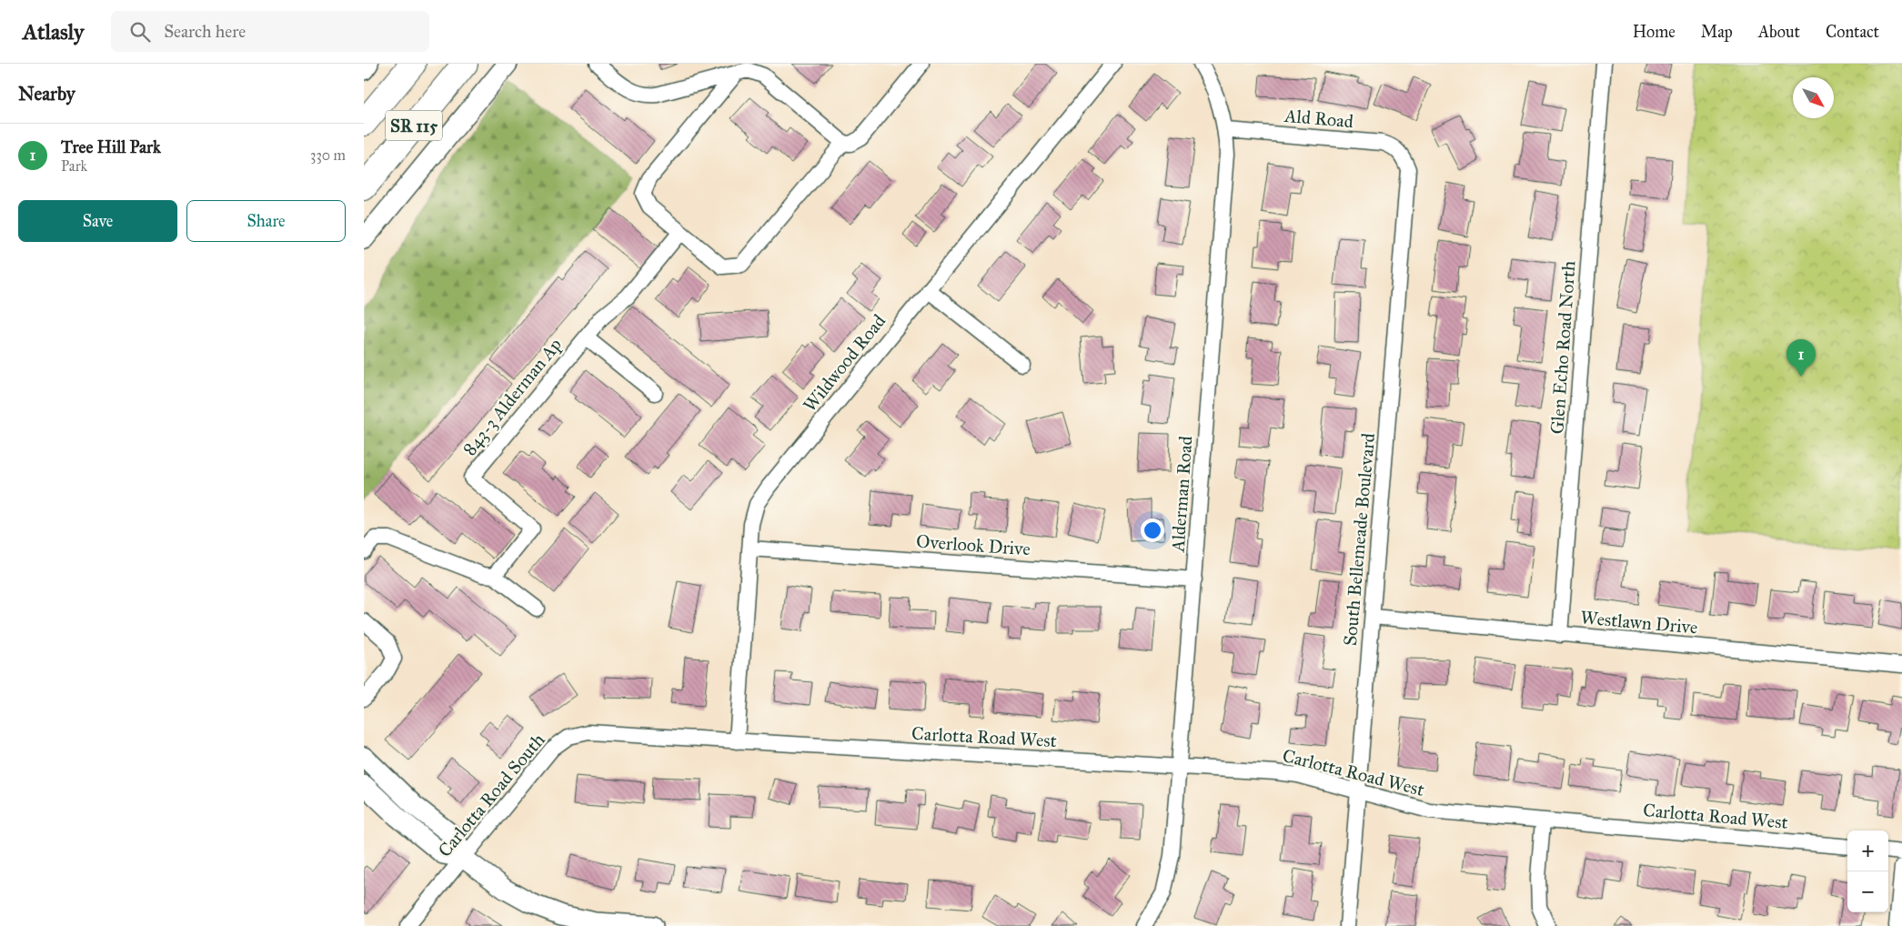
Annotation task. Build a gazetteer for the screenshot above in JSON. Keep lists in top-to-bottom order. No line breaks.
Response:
{"streets":{"highway":["SR 115"],"street":["Ald Road","Glen Echo Road North","Wildwood Road","843-3 Alderman Ap","Alderman Road","South Bellemeade Boulevard","Overlook Drive","Westlawn Drive","Carlotta Road West","Carlotta Road South"]},"crossings":[["Ald Road","Alderman Road"],["Ald Road","South Bellemeade Boulevard"],["Glen Echo Road North","Westlawn Drive"],["Wildwood Road","Overlook Drive"],["Wildwood Road","Carlotta Road West"],["Wildwood Road","Carlotta Road South"],["Alderman Road","Overlook Drive"],["Alderman Road","Carlotta Road West"],["South Bellemeade Boulevard","Westlawn Drive"],["South Bellemeade Boulevard","Carlotta Road West"],["Carlotta Road West","Carlotta Road South"]],"north":"bottom right","page":{"header":"Atlasly","search":"Search here","nav":["Home","Map","About","Contact"],"heading":"Nearby","list":[{"mark":"1","name":"Tree Hill Park","note":"Park","value":"330 m"}],"buttons":["Save","Share"],"pins":"1","map_buttons":["+","−"]}}
